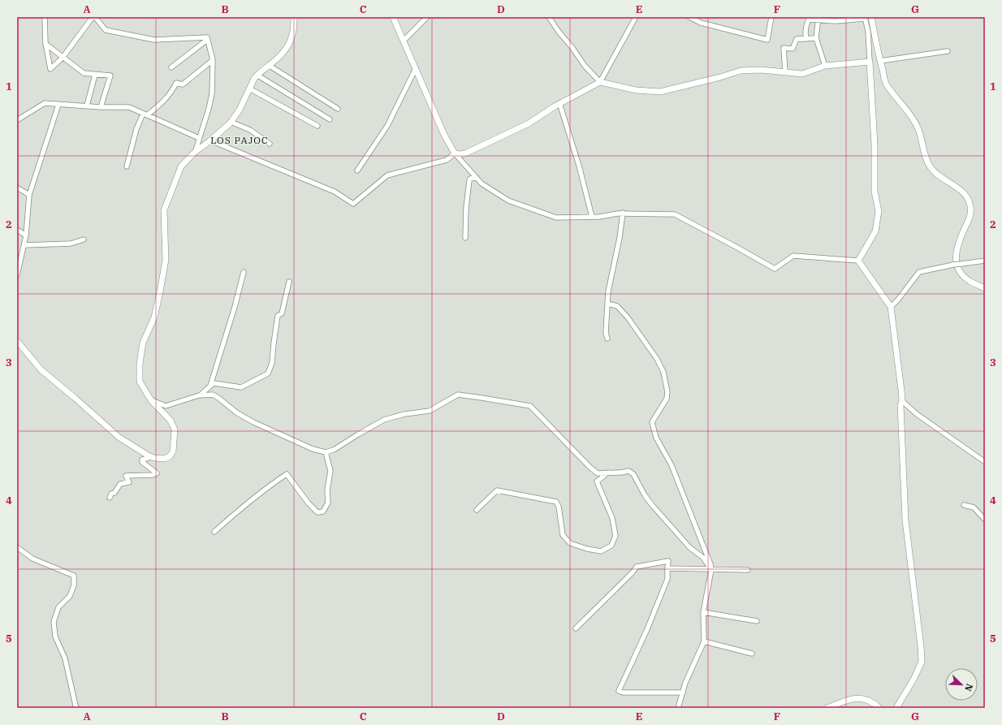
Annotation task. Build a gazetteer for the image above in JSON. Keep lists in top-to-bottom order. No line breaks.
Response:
{"districts":["LOS PAJOC"],"north":"bottom right","grid":{"columns":["A","B","C","D","E","F","G"],"rows":["1","2","3","4","5"]}}
